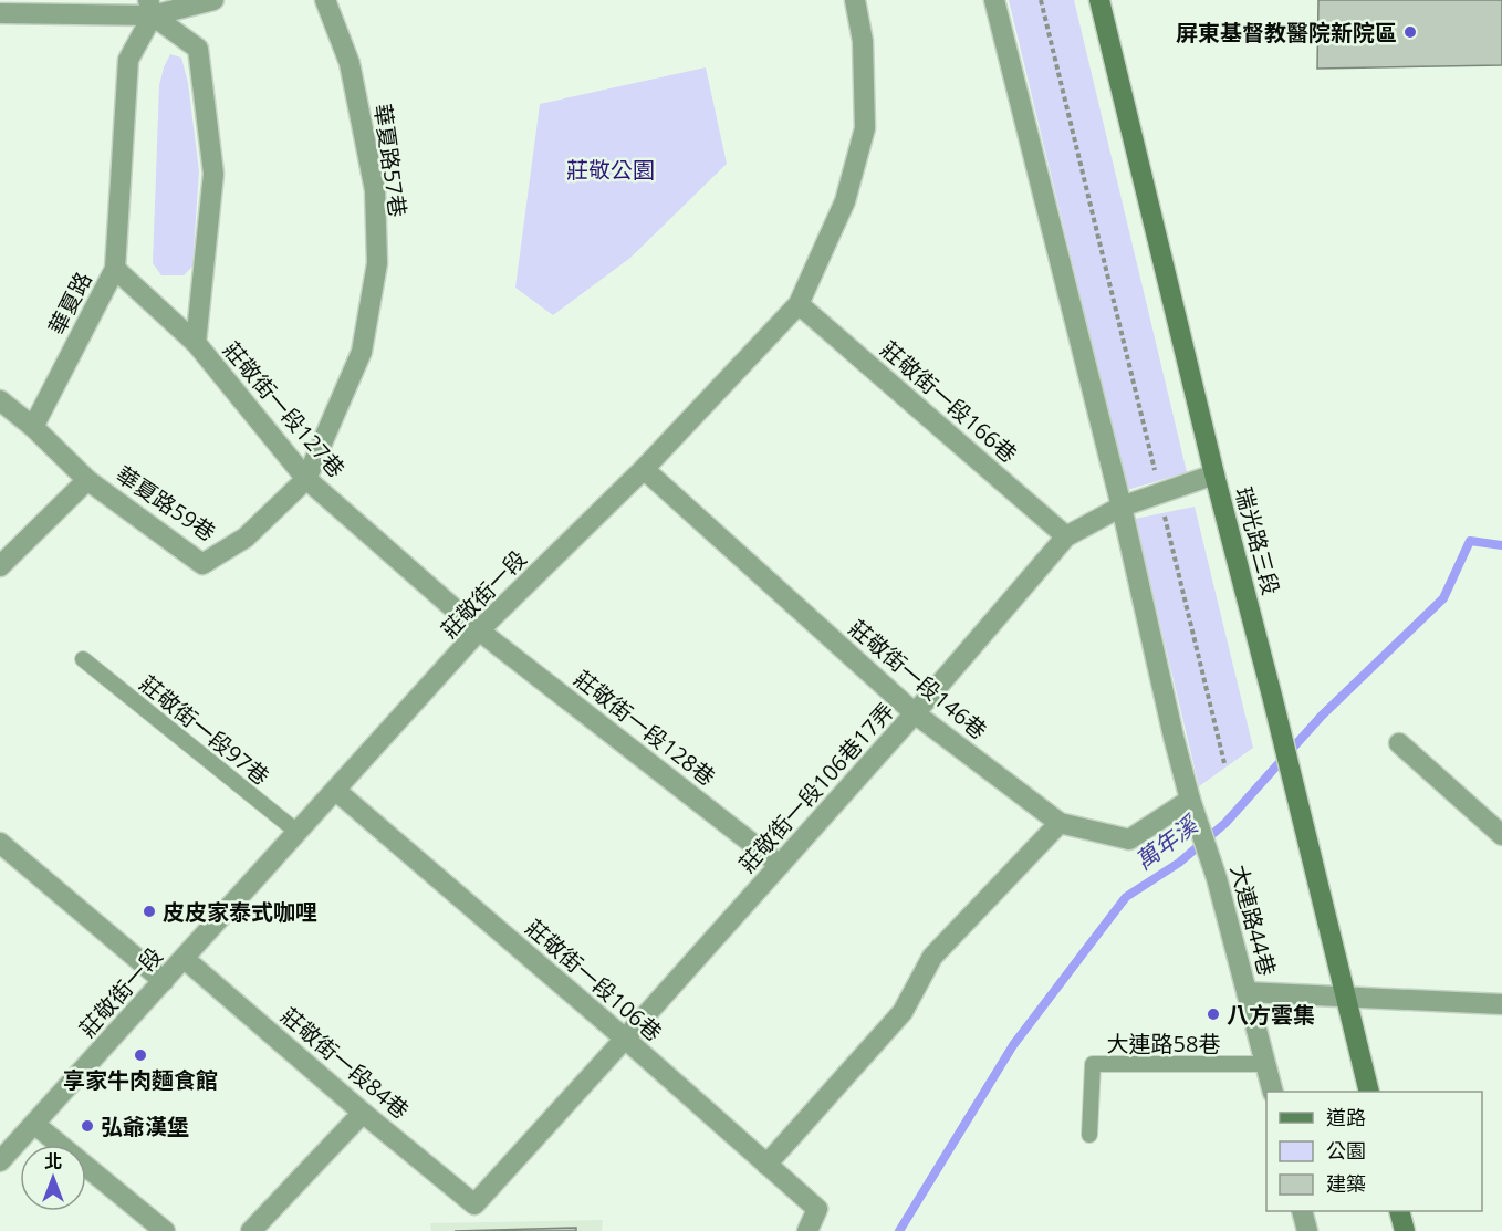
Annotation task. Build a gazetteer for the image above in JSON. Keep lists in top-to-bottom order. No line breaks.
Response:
{"streets":{"street":["華夏路57巷","華夏路","莊敬街一段166巷","莊敬街一段127巷","華夏路59巷","瑞光路三段","莊敬街一段","莊敬街一段146巷","莊敬街一段128巷","莊敬街一段106巷17弄","大連路44巷","莊敬街一段106巷","莊敬街一段84巷"],"lane":["莊敬街一段97巷","大連路58巷"]},"crossings":[["華夏路57巷","莊敬街一段127巷"],["華夏路57巷","華夏路59巷"],["華夏路","莊敬街一段127巷"],["莊敬街一段166巷","莊敬街一段"],["莊敬街一段166巷","莊敬街一段106巷17弄"],["莊敬街一段127巷","華夏路59巷"],["莊敬街一段127巷","莊敬街一段"],["莊敬街一段127巷","莊敬街一段128巷"],["莊敬街一段","莊敬街一段146巷"],["莊敬街一段","莊敬街一段128巷"],["莊敬街一段","莊敬街一段97巷"],["莊敬街一段","莊敬街一段106巷"],["莊敬街一段","莊敬街一段84巷"],["莊敬街一段146巷","莊敬街一段106巷17弄"],["莊敬街一段146巷","大連路44巷"],["莊敬街一段128巷","莊敬街一段106巷17弄"],["莊敬街一段106巷17弄","莊敬街一段106巷"],["莊敬街一段106巷17弄","莊敬街一段84巷"],["大連路44巷","大連路58巷"]],"water":["萬年溪"],"parks":["莊敬公園"],"places":["屏東基督教醫院新院區","皮皮家泰式咖哩","八方雲集","享家牛肉麵食館","弘爺漢堡"],"legend":["道路","公園","建築"],"north":"top"}
